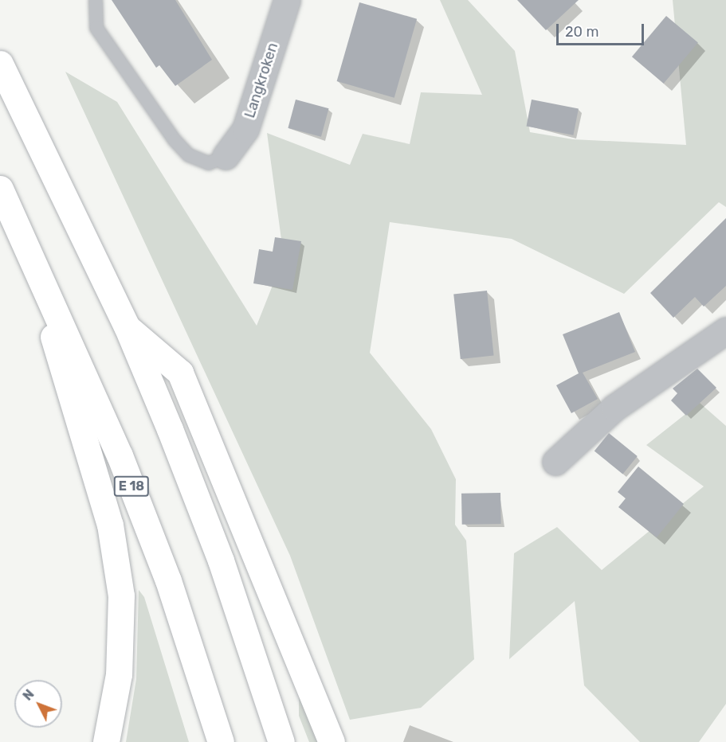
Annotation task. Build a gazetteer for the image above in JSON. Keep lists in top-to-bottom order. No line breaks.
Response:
{"streets":{"highway":["E 18"],"street":["Langkroken"]},"scale_bar":"20 m","north":"top left"}
